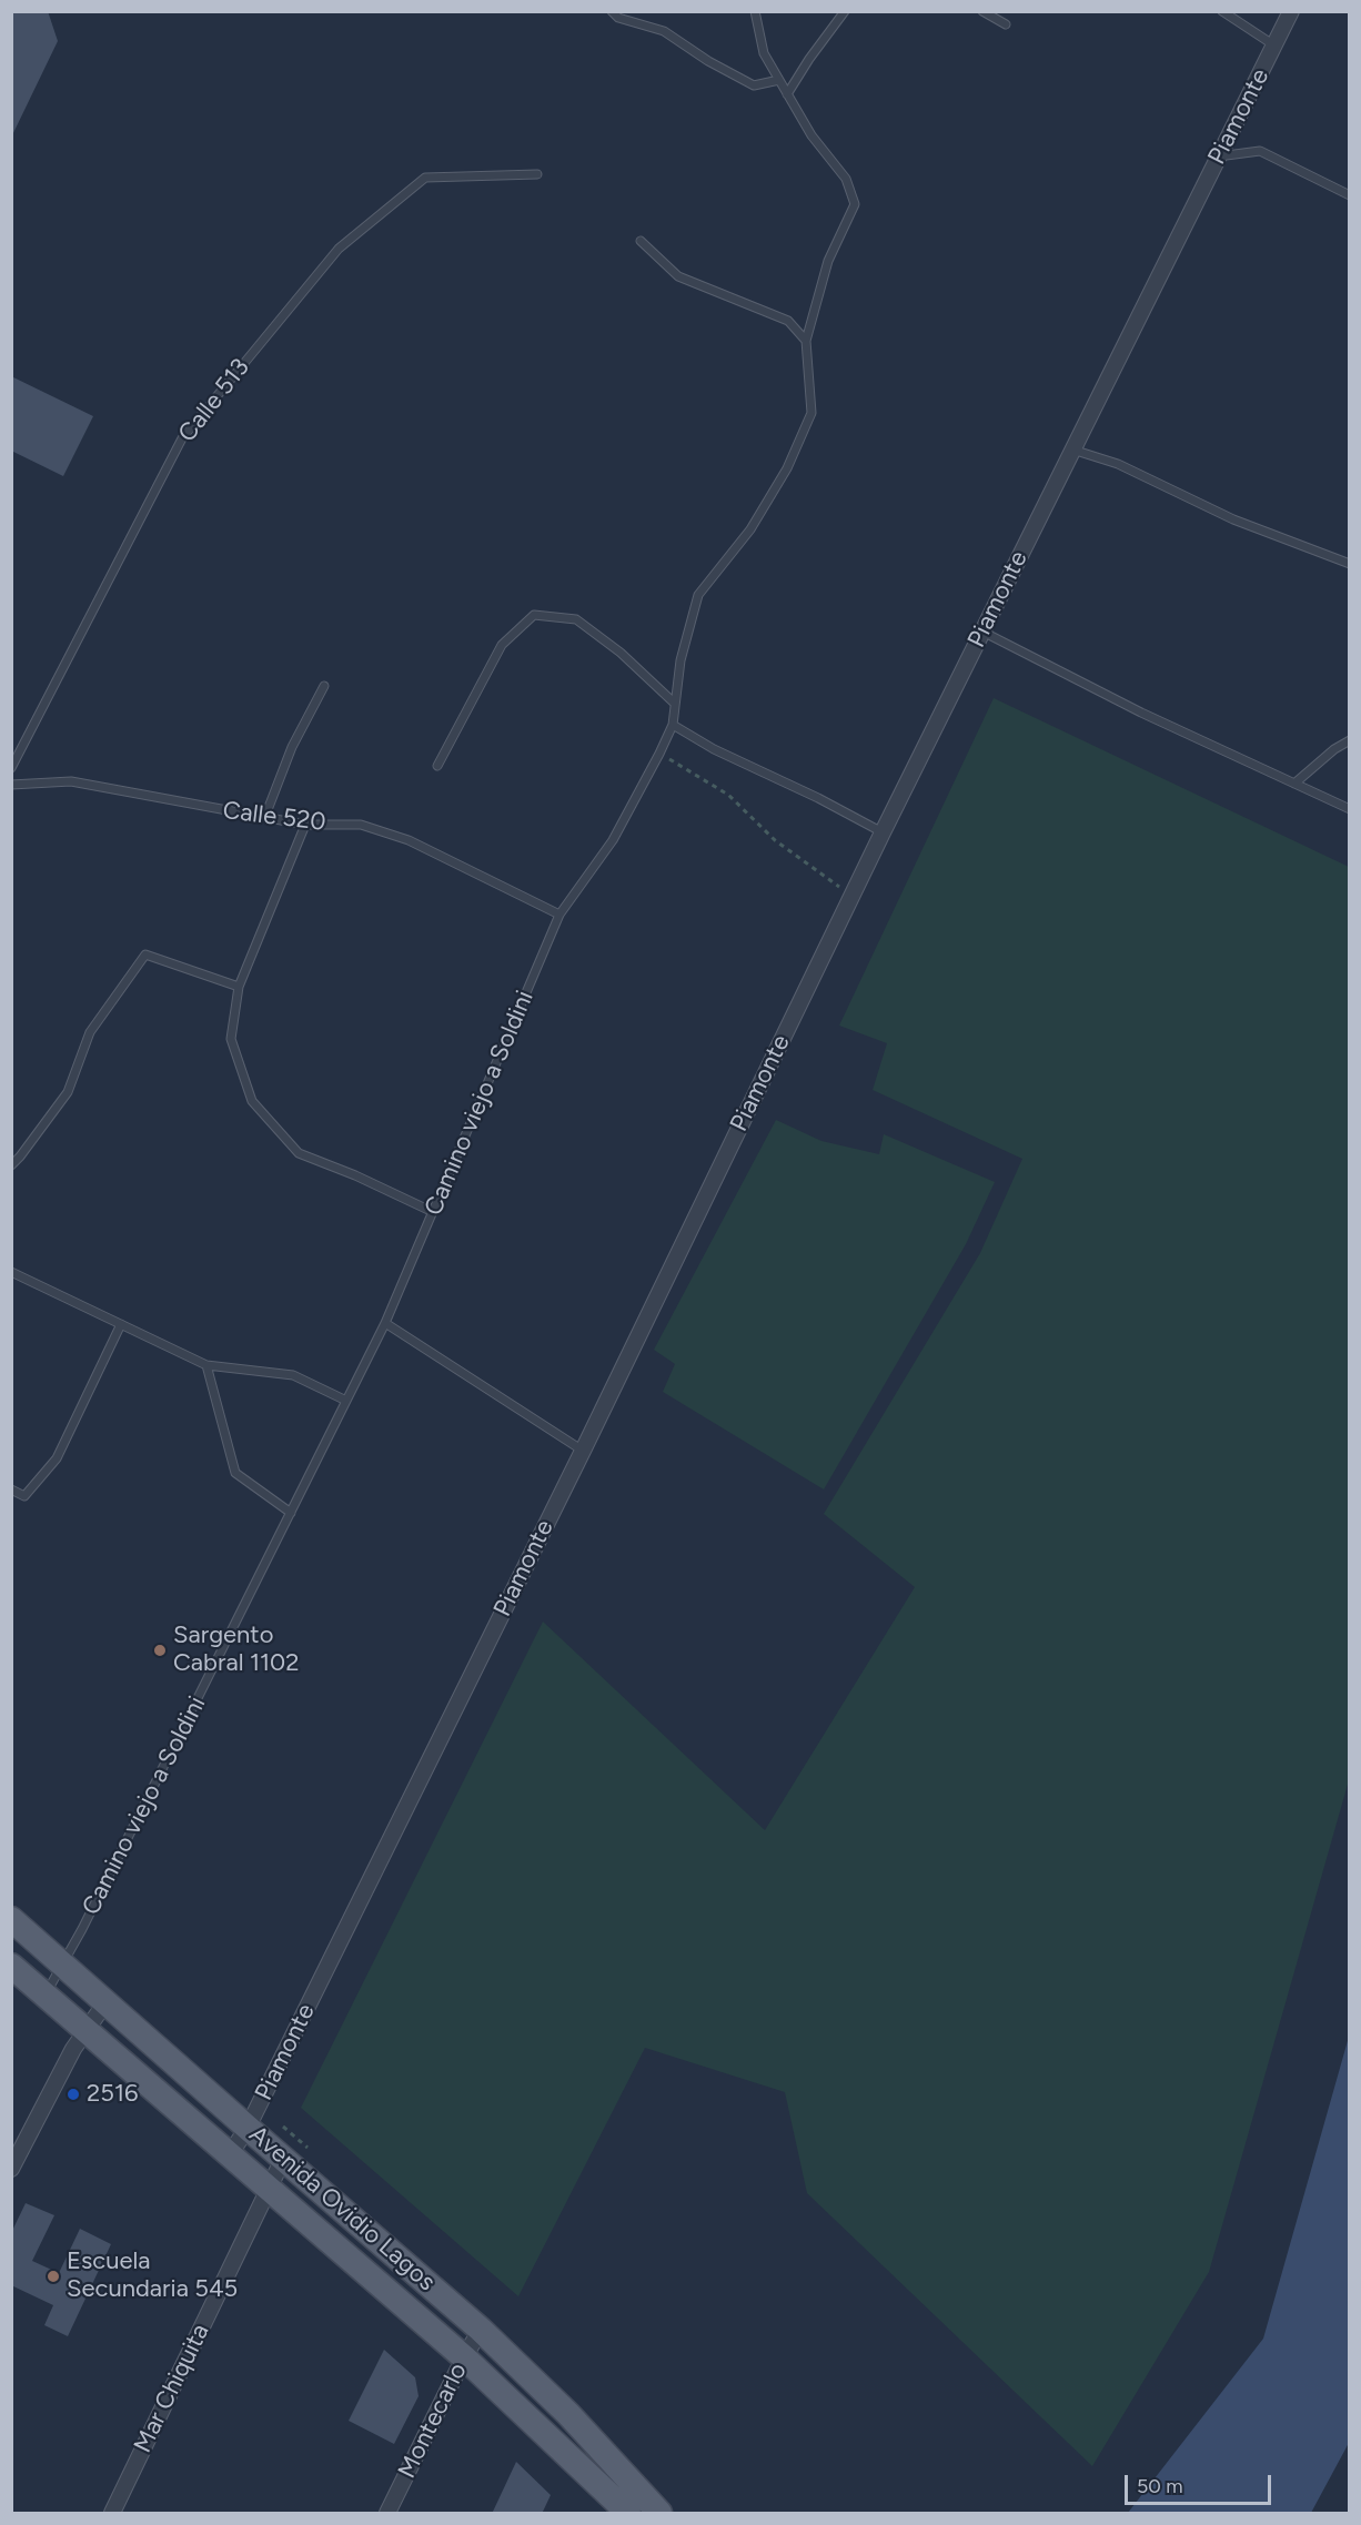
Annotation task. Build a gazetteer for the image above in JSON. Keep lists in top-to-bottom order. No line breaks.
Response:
{"streets":{"main road":["Avenida Ovidio Lagos"],"street":["Piamonte","Mar Chiquita","Montecarlo"],"lane":["Calle 513","Calle 520","Camino viejo a Soldini"]},"crossings":[["Piamonte","Avenida Ovidio Lagos"],["Calle 520","Camino viejo a Soldini"],["Camino viejo a Soldini","Avenida Ovidio Lagos"],["Avenida Ovidio Lagos","Mar Chiquita"],["Avenida Ovidio Lagos","Montecarlo"]],"places":["Sargento Cabral 1102","2516","Escuela Secundaria 545"],"scale_bar":"50 m"}
